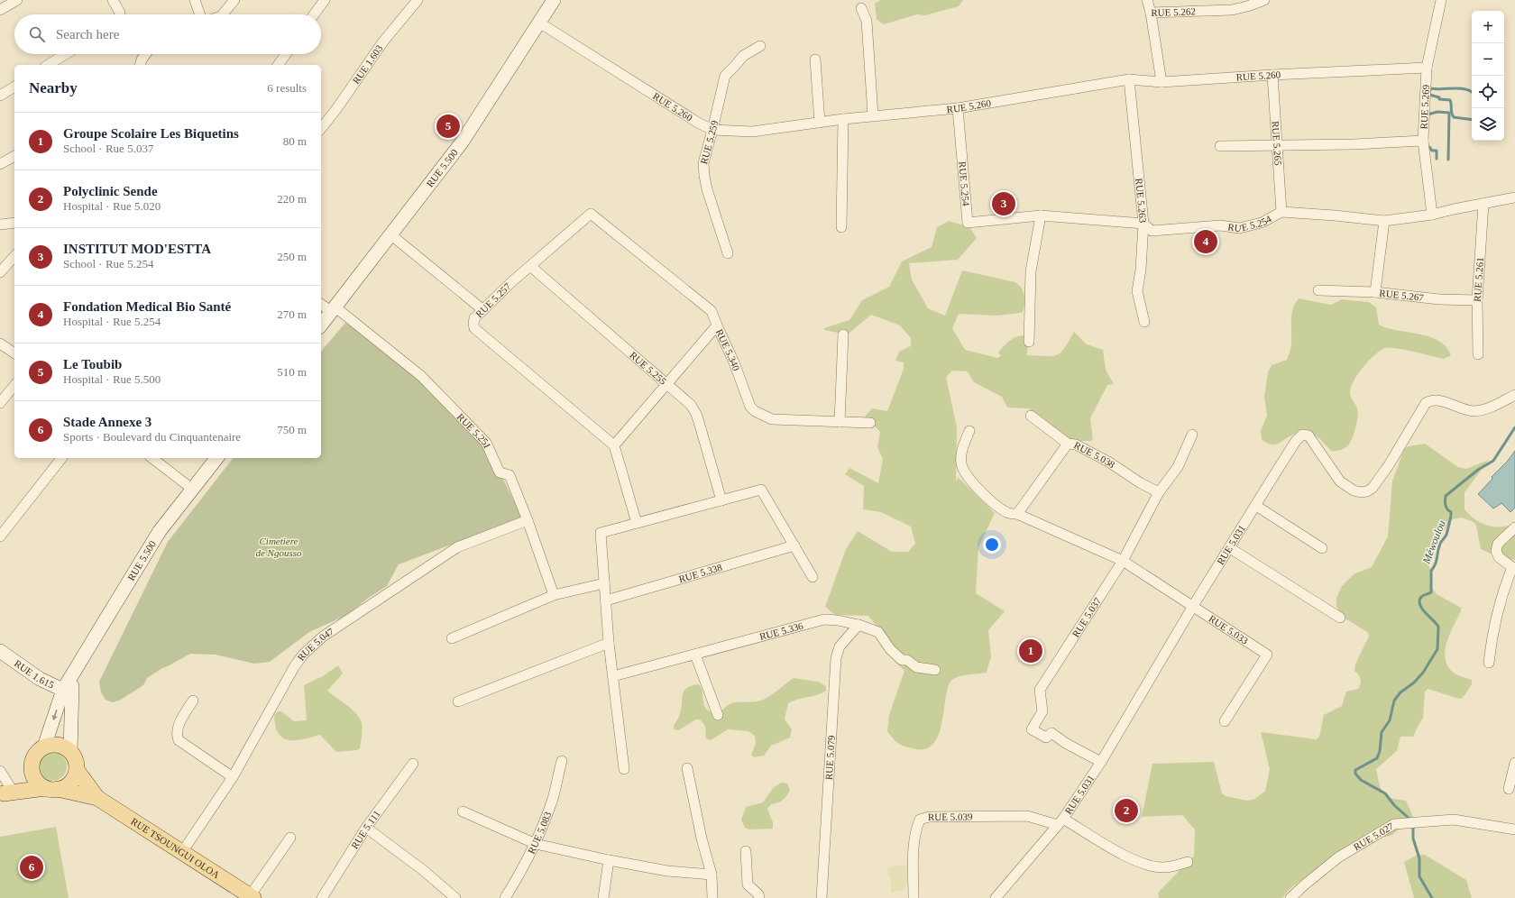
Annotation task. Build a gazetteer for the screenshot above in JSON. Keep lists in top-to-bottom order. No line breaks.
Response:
{"streets":{"main road":["RUE 5.500","RUE 1.615","RUE TSOUNGUI OLOA"],"street":["RUE 5.262","RUE 1.603","RUE 5.260","RUE 5.269","RUE 5.259","RUE 5.265","RUE 5.254","RUE 5.263","RUE 5.261","RUE 5.267","RUE 5.257","RUE 5.340","RUE 5.255","RUE 5.251","RUE 5.038","RUE 5.031","RUE 5.338","RUE 5.037","RUE 5.033","RUE 5.336","RUE 5.047","RUE 5.079","RUE 5.039","RUE 5.111","RUE 5.083","RUE 5.027"]},"crossings":[["RUE 5.262","RUE 5.260"],["RUE 5.260","RUE 5.269"],["RUE 5.260","RUE 5.259"],["RUE 5.260","RUE 5.265"],["RUE 5.260","RUE 5.500"],["RUE 5.260","RUE 5.254"],["RUE 5.260","RUE 5.263"],["RUE 5.269","RUE 5.254"],["RUE 5.265","RUE 5.254"],["RUE 5.500","RUE 5.251"],["RUE 5.500","RUE 1.615"],["RUE 5.254","RUE 5.263"],["RUE 5.254","RUE 5.261"],["RUE 5.254","RUE 5.267"],["RUE 5.261","RUE 5.267"],["RUE 5.257","RUE 5.340"],["RUE 5.257","RUE 5.255"],["RUE 5.340","RUE 5.255"],["RUE 5.251","RUE 5.047"],["RUE 5.038","RUE 5.037"],["RUE 5.031","RUE 5.037"],["RUE 5.031","RUE 5.033"],["RUE 5.031","RUE 5.039"],["RUE 5.037","RUE 5.033"],["RUE 5.336","RUE 5.079"],["RUE 5.047","RUE TSOUNGUI OLOA"]],"water":["Méwoulou"],"parks":["Cimetiere de Ngousso"],"page":{"map_buttons":["+","−"],"search":"Search here","heading":["Nearby","6 results"],"list":[{"mark":"1","name":"Groupe Scolaire Les Biquetins","note":"School · Rue 5.037","value":"80 m"},{"mark":"2","name":"Polyclinic Sende","note":"Hospital · Rue 5.020","value":"220 m"},{"mark":"3","name":"INSTITUT MOD'ESTTA","note":"School · Rue 5.254","value":"250 m"},{"mark":"4","name":"Fondation Medical Bio Santé","note":"Hospital · Rue 5.254","value":"270 m"},{"mark":"5","name":"Le Toubib","note":"Hospital · Rue 5.500","value":"510 m"},{"mark":"6","name":"Stade Annexe 3","note":"Sports · Boulevard du Cinquantenaire","value":"750 m"}],"pins":["5","3","4","1","2","6"]}}
